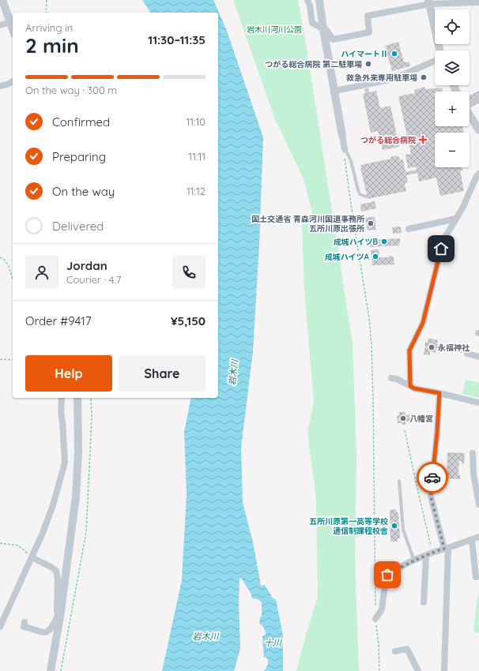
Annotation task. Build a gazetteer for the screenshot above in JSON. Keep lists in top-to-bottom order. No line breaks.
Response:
{"water":["岩木川","十川"],"parks":["岩木川河川公園"],"places":{"other":["ハイマートⅡ","つがる総合病院 第二駐車場","救急外来専用駐車場","国土交通省 青森河川国道事務所 五所川原出張所","成城ハイツB","成城ハイツA","永福神社","八幡宮","五所川原第一高等学校 通信制課程校舎"],"health":["つがる総合病院"]},"page":{"map_buttons":["+","−"],"heading":["2 min","Arriving in","11:30–11:35"],"panel":["Jordan","Courier · 4.7","Order #9417","¥5,150"],"bar":"On the way · 300 m","list":[["Confirmed","11:10"],["Preparing","11:11"],["On the way","11:12"],"Delivered"],"buttons":["Help","Share"]}}
